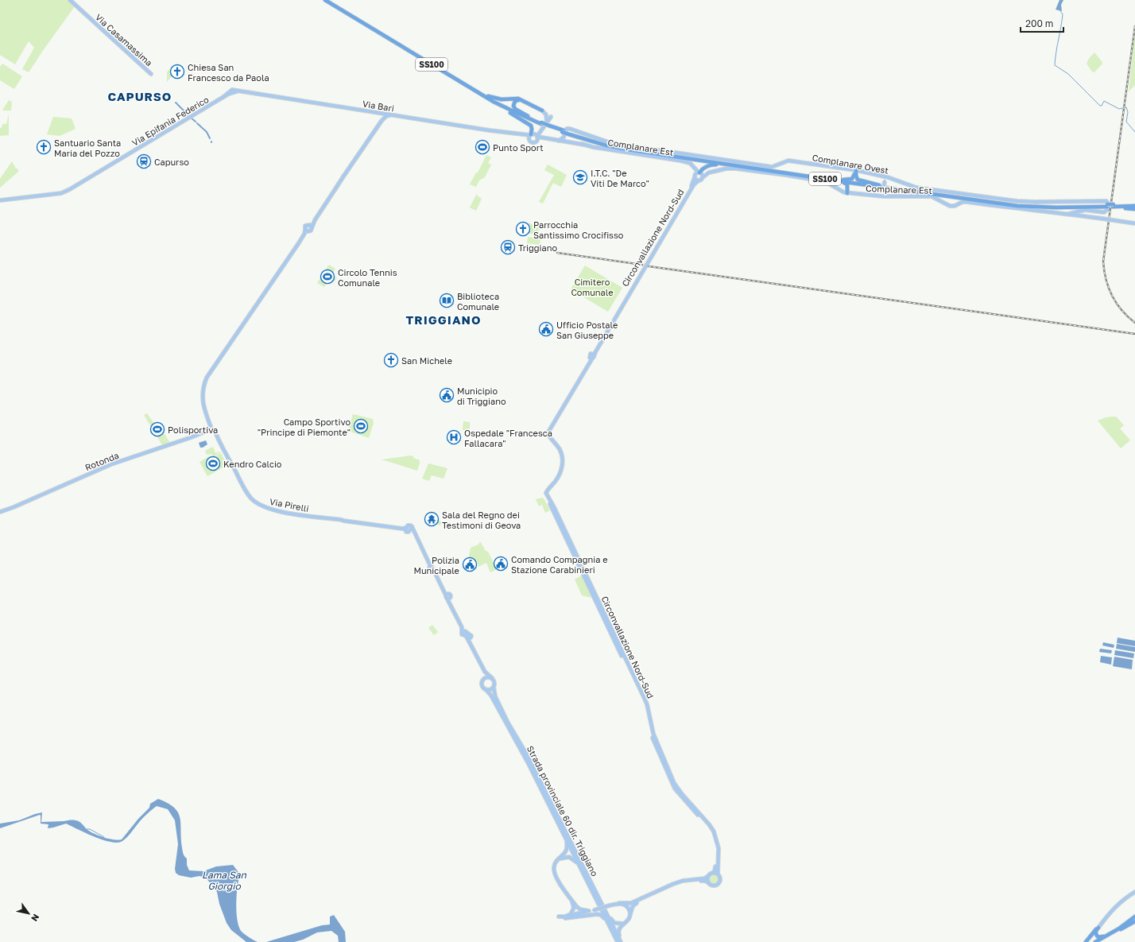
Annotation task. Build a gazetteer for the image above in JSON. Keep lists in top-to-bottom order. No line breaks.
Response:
{"streets":{"highway":["SS100"],"main road":["Via Casamassima","Via Bari","Via Epifania Federico","Complanare Est","Complanare Ovest","Circonvallazione Nord-Sud","Rotonda","Via Pirelli","Strada provinciale 60 dir. Triggiano"]},"crossings":[["SS100","Via Bari"],["SS100","Complanare Est"],["SS100","Complanare Ovest"],["SS100","Circonvallazione Nord-Sud"],["Via Bari","Via Epifania Federico"],["Complanare Est","Complanare Ovest"],["Complanare Est","Circonvallazione Nord-Sud"],["Rotonda","Via Pirelli"]],"districts":["CAPURSO","TRIGGIANO"],"water":["Lama San Giorgio"],"parks":["Cimitero Comunale"],"places":{"church":["Chiesa San Francesco da Paola","Santuario Santa Maria del Pozzo","Parrocchia Santissimo Crocifisso","San Michele"],"sports":["Punto Sport","Circolo Tennis Comunale","Campo Sportivo \"Principe di Piemonte\"","Polisportiva","Kendro Calcio"],"station":["Capurso","Triggiano"],"school or university":["I.T.C. \"De Viti De Marco\""],"library":["Biblioteca Comunale"],"public building":["Ufficio Postale San Giuseppe","Municipio di Triggiano","Comando Compagnia e Stazione Carabinieri","Polizia Municipale"],"hospital":["Ospedale \"Francesca Fallacara\""],"temple":["Sala del Regno dei Testimoni di Geova"]},"scale_bar":"200 m","north":"bottom right"}
